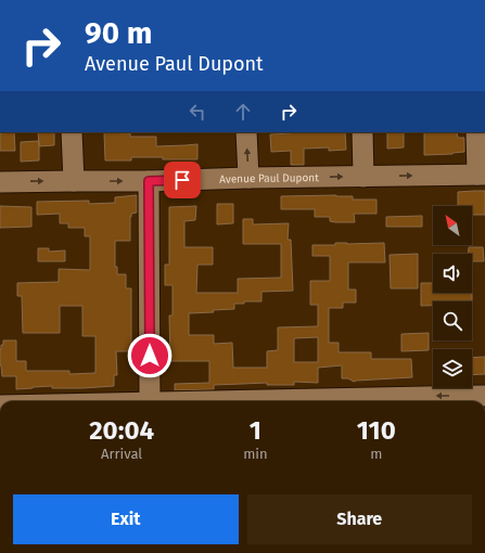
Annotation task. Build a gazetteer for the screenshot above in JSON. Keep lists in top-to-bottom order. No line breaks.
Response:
{"streets":{"street":["Avenue Paul Dupont"]},"one_way":["Avenue Paul Dupont"],"north":"top left","page":{"turn":["90 m","Avenue Paul Dupont"],"eta":["20:04","Arrival","1","min","110","m"],"buttons":["Exit","Share"]}}
